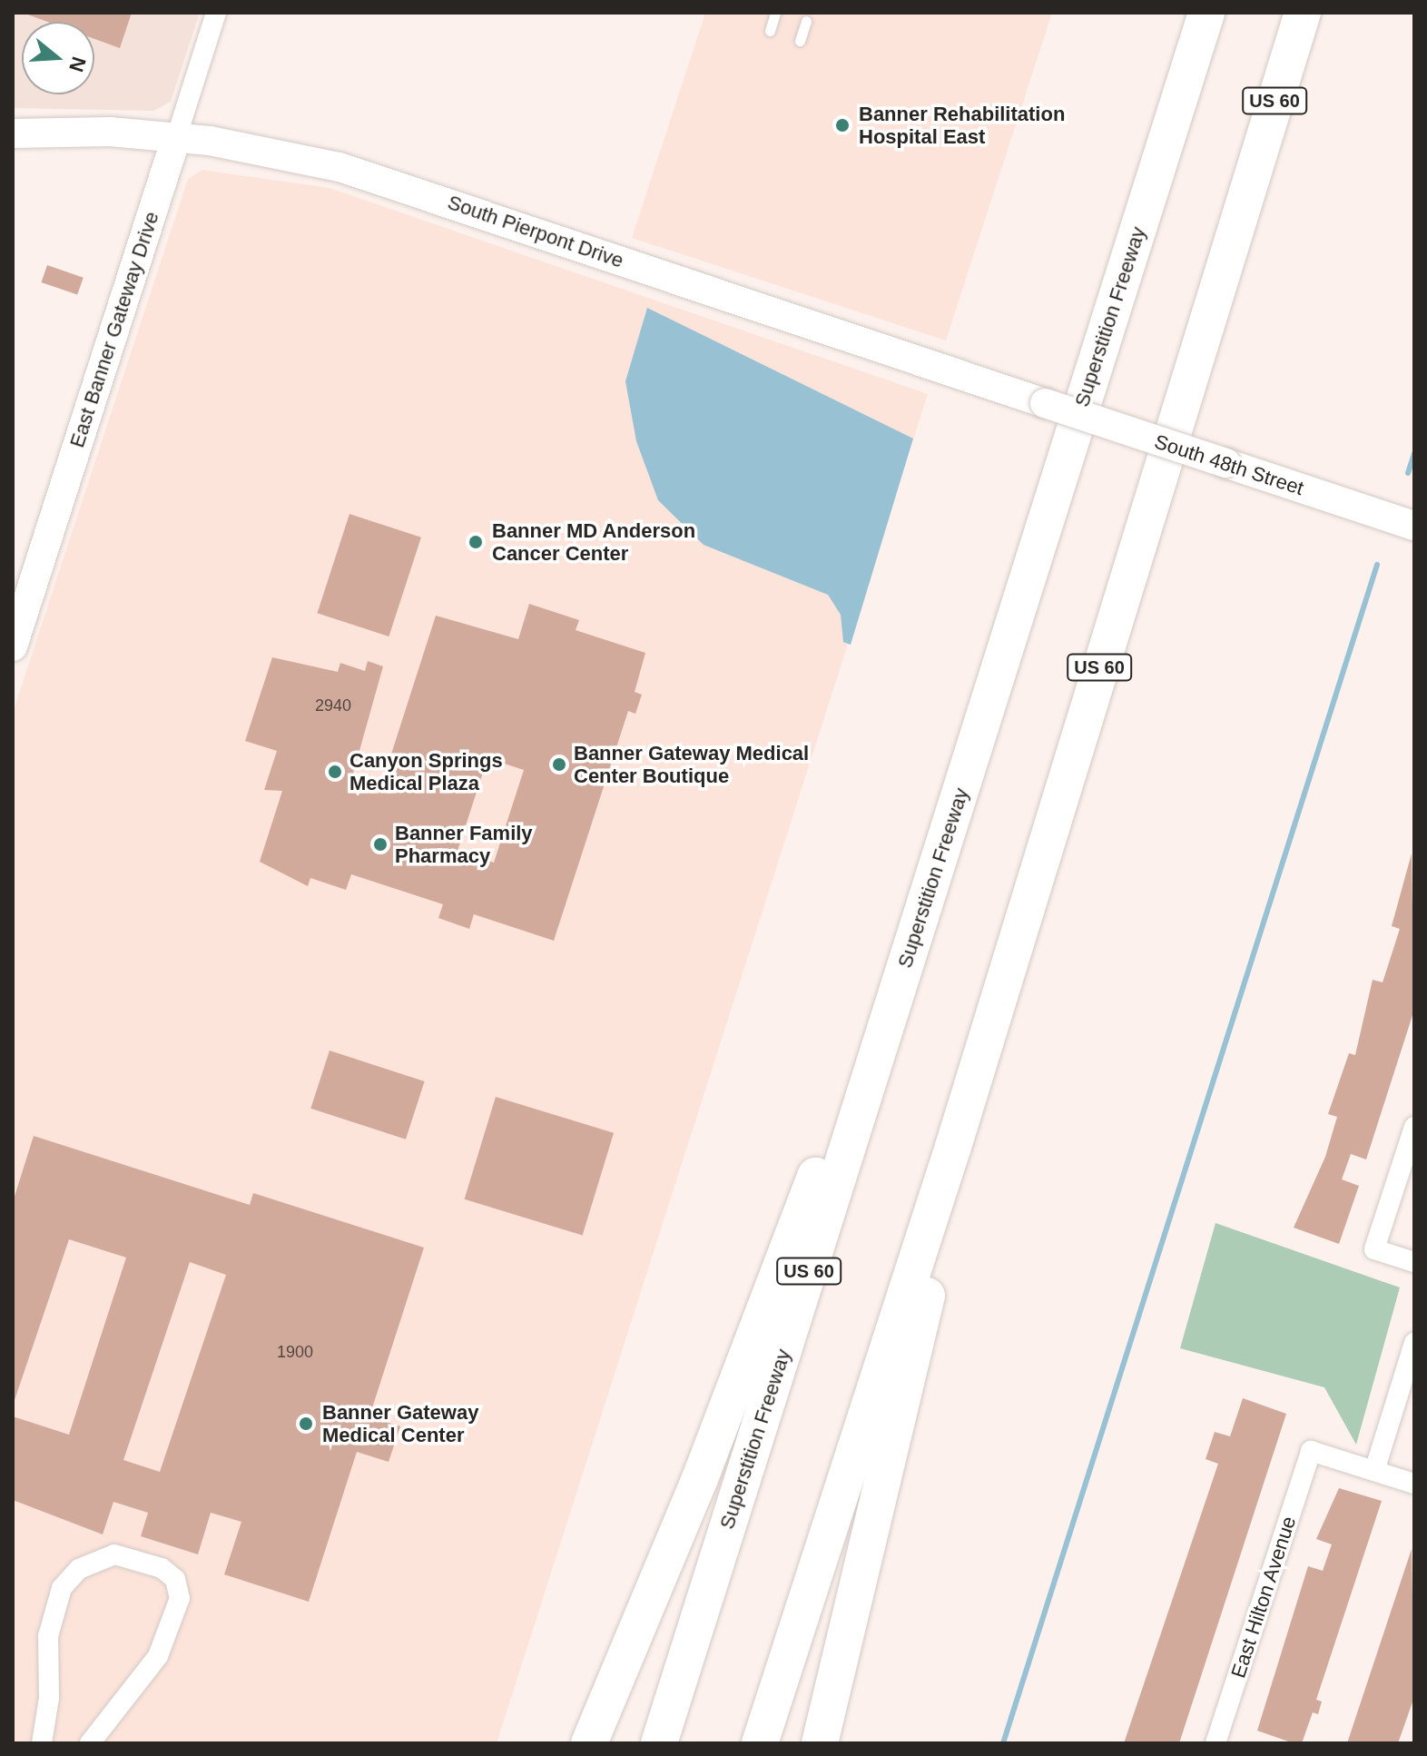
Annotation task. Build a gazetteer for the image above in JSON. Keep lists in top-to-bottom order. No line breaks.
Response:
{"streets":{"highway":["US 60","Superstition Freeway"],"street":["South Pierpont Drive","East Banner Gateway Drive","South 48th Street","East Hilton Avenue"]},"crossings":[["South Pierpont Drive","East Banner Gateway Drive"],["South Pierpont Drive","South 48th Street"]],"places":["Banner Rehabilitation Hospital East","Banner MD Anderson Cancer Center","Banner Gateway Medical Center Boutique","Canyon Springs Medical Plaza","Banner Family Pharmacy","Banner Gateway Medical Center"],"house_numbers":["2940","1900"],"north":"right"}
